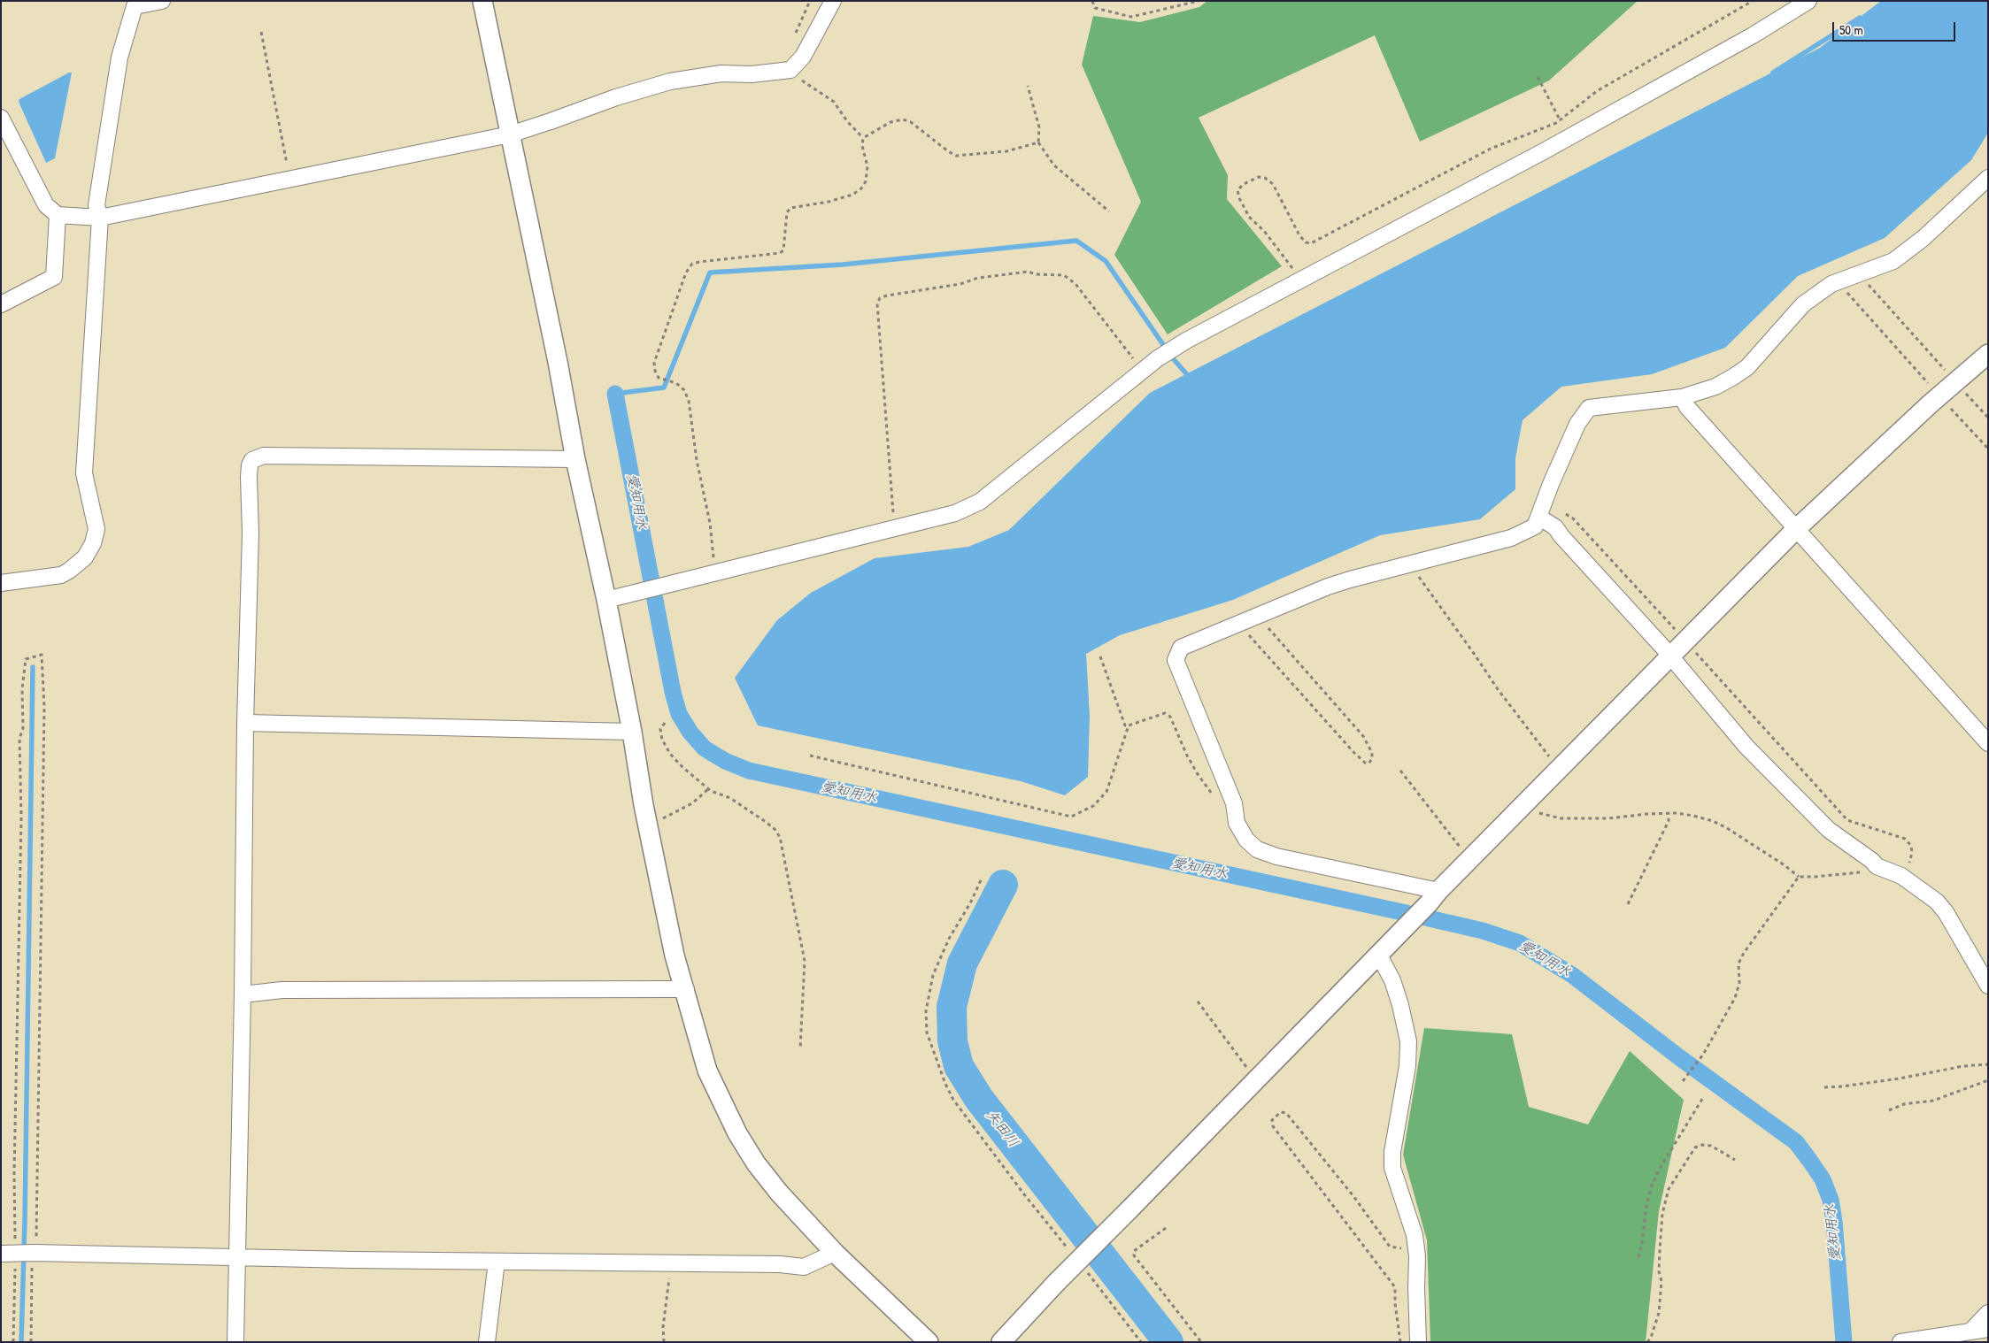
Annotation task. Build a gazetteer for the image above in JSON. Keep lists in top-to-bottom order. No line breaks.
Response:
{"water":["愛知用水","矢田川"],"scale_bar":"50 m"}
